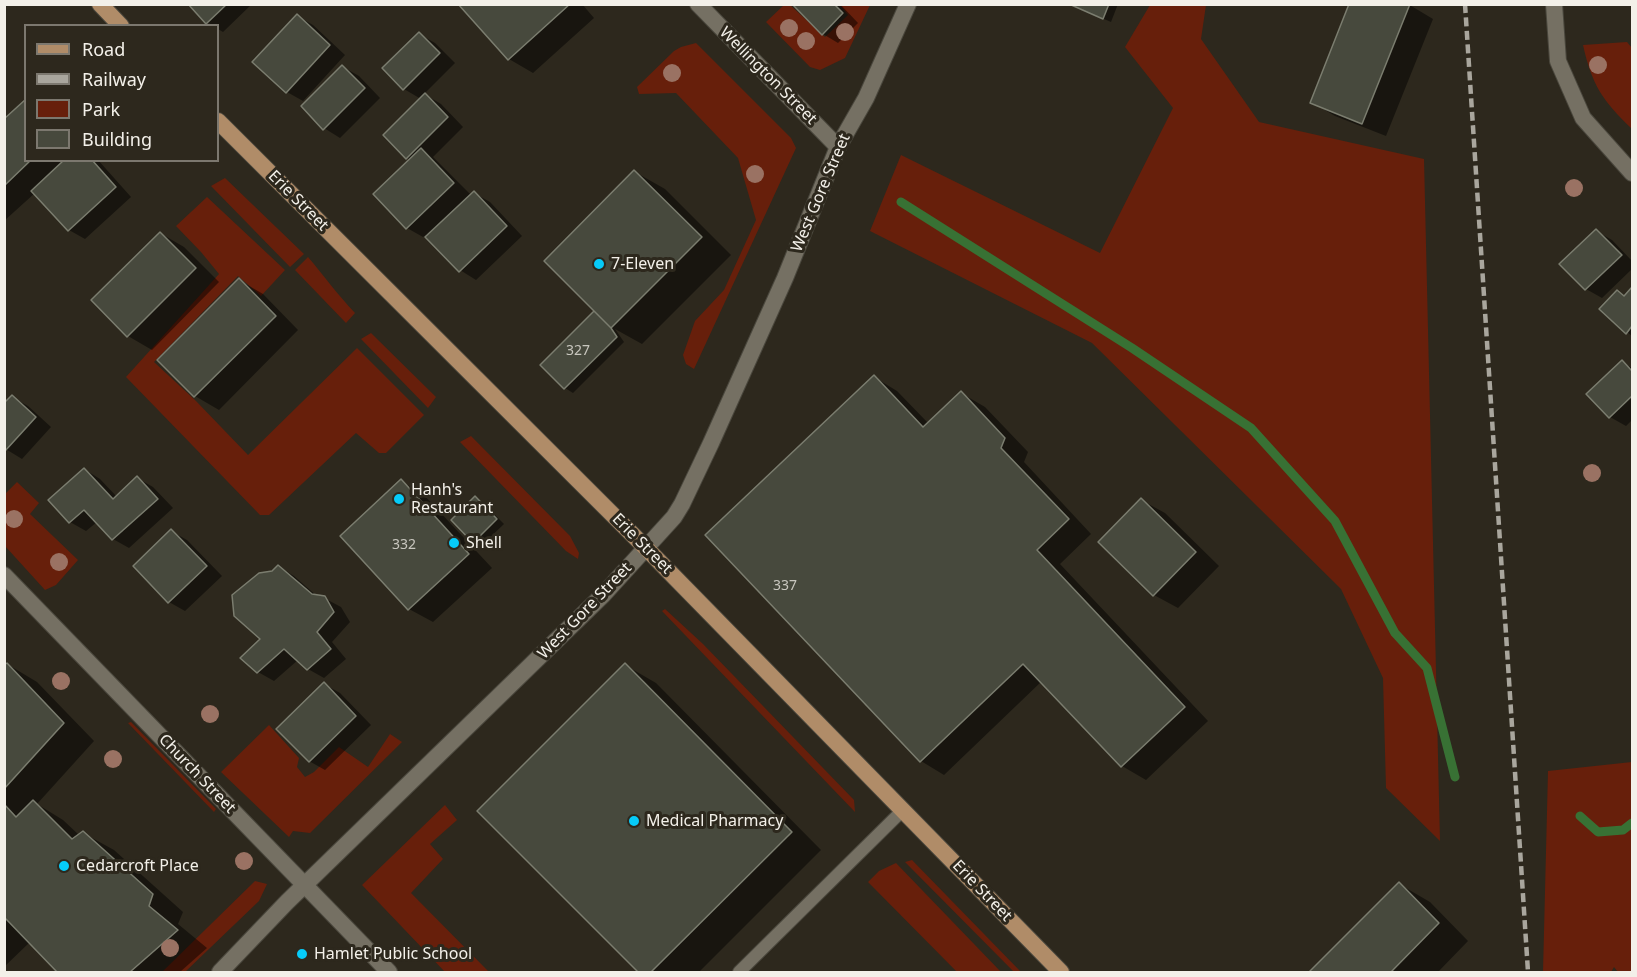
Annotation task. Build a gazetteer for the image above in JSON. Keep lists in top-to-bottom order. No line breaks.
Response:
{"streets":{"main road":["Erie Street"],"street":["Wellington Street","West Gore Street","Church Street"]},"crossings":[["Wellington Street","West Gore Street"],["West Gore Street","Erie Street"],["West Gore Street","Church Street"]],"places":["7-Eleven","Hanh's Restaurant","Shell","Medical Pharmacy","Cedarcroft Place","Hamlet Public School"],"house_numbers":["327","332","337"],"legend":["Road","Railway","Park","Building"]}
